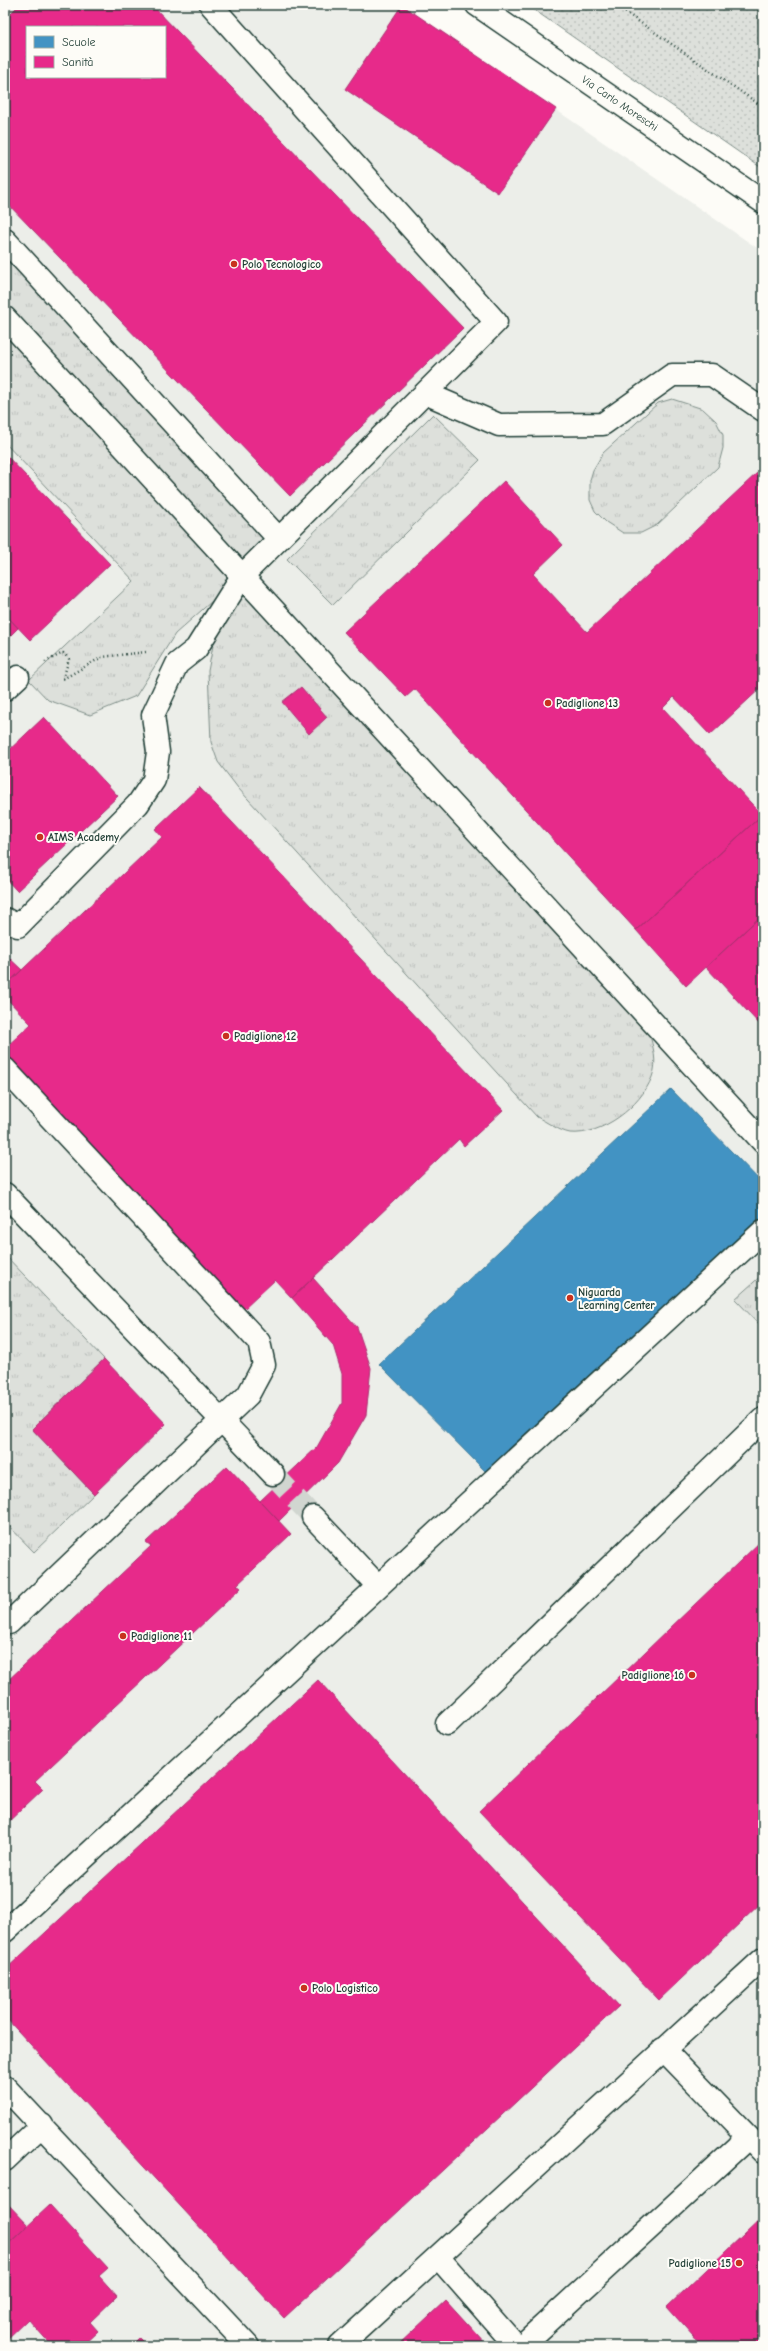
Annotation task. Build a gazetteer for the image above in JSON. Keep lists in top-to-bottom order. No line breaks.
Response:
{"streets":{"street":["Via Carlo Moreschi"]},"places":["Polo Tecnologico","Padiglione 13","AIMS Academy","Padiglione 12","Niguarda Learning Center","Padiglione 11","Padiglione 16","Polo Logistico","Padiglione 15"],"legend":["Scuole","Sanità"]}
